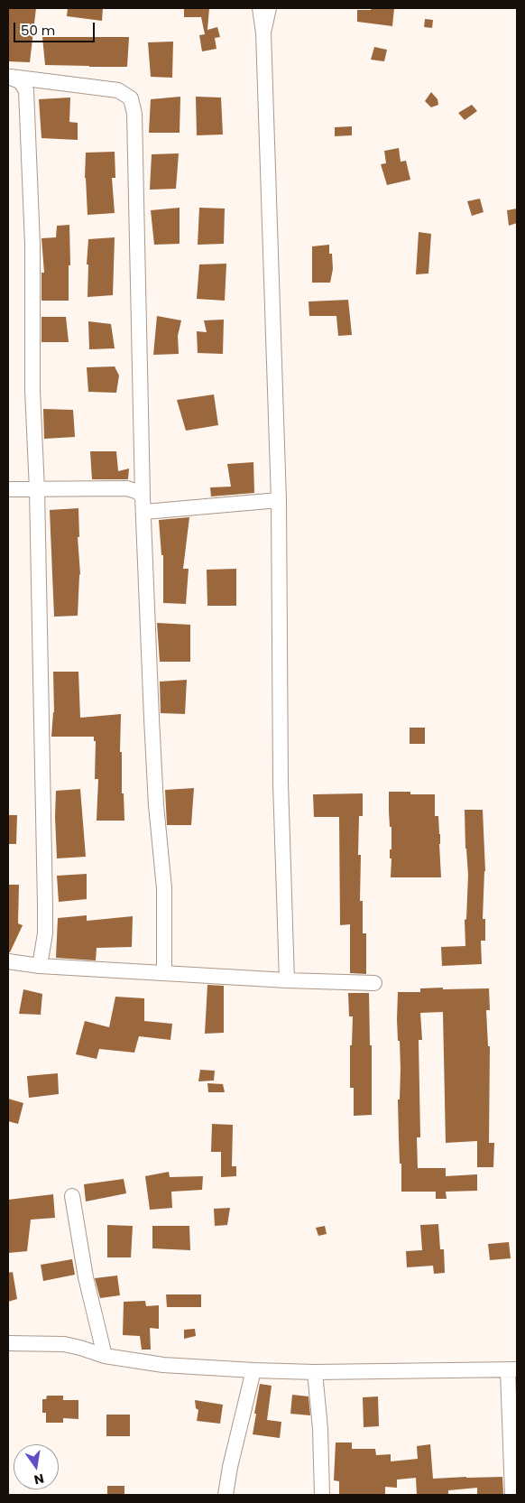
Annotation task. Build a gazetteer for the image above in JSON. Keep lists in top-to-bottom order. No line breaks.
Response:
{"scale_bar":"50 m","north":"bottom"}
